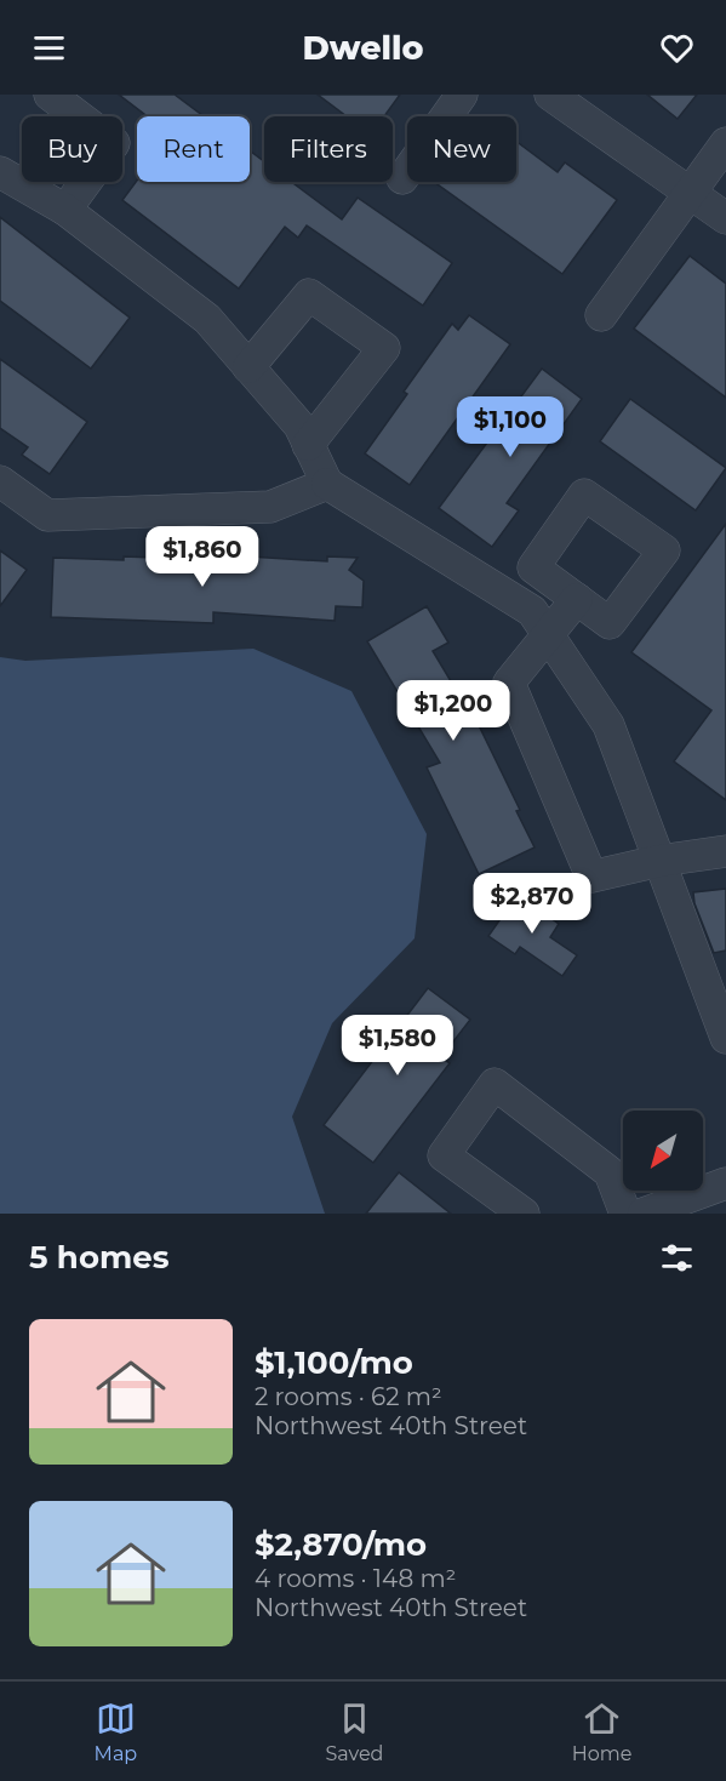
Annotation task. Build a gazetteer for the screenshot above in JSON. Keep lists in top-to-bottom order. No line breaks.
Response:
{"north":"bottom left","page":{"header":"Dwello","chip":["Buy","Rent","Filters","New"],"price":["$1,100","$1,860","$1,200","$2,870","$1,580"],"heading":"5 homes","list":[{"name":"$1,100/mo","note":"2 rooms · 62 m² · Northwest 40th Street"},{"name":"$2,870/mo","note":"4 rooms · 148 m² · Northwest 40th Street"}],"tabs":["Map","Saved","Home"]}}
